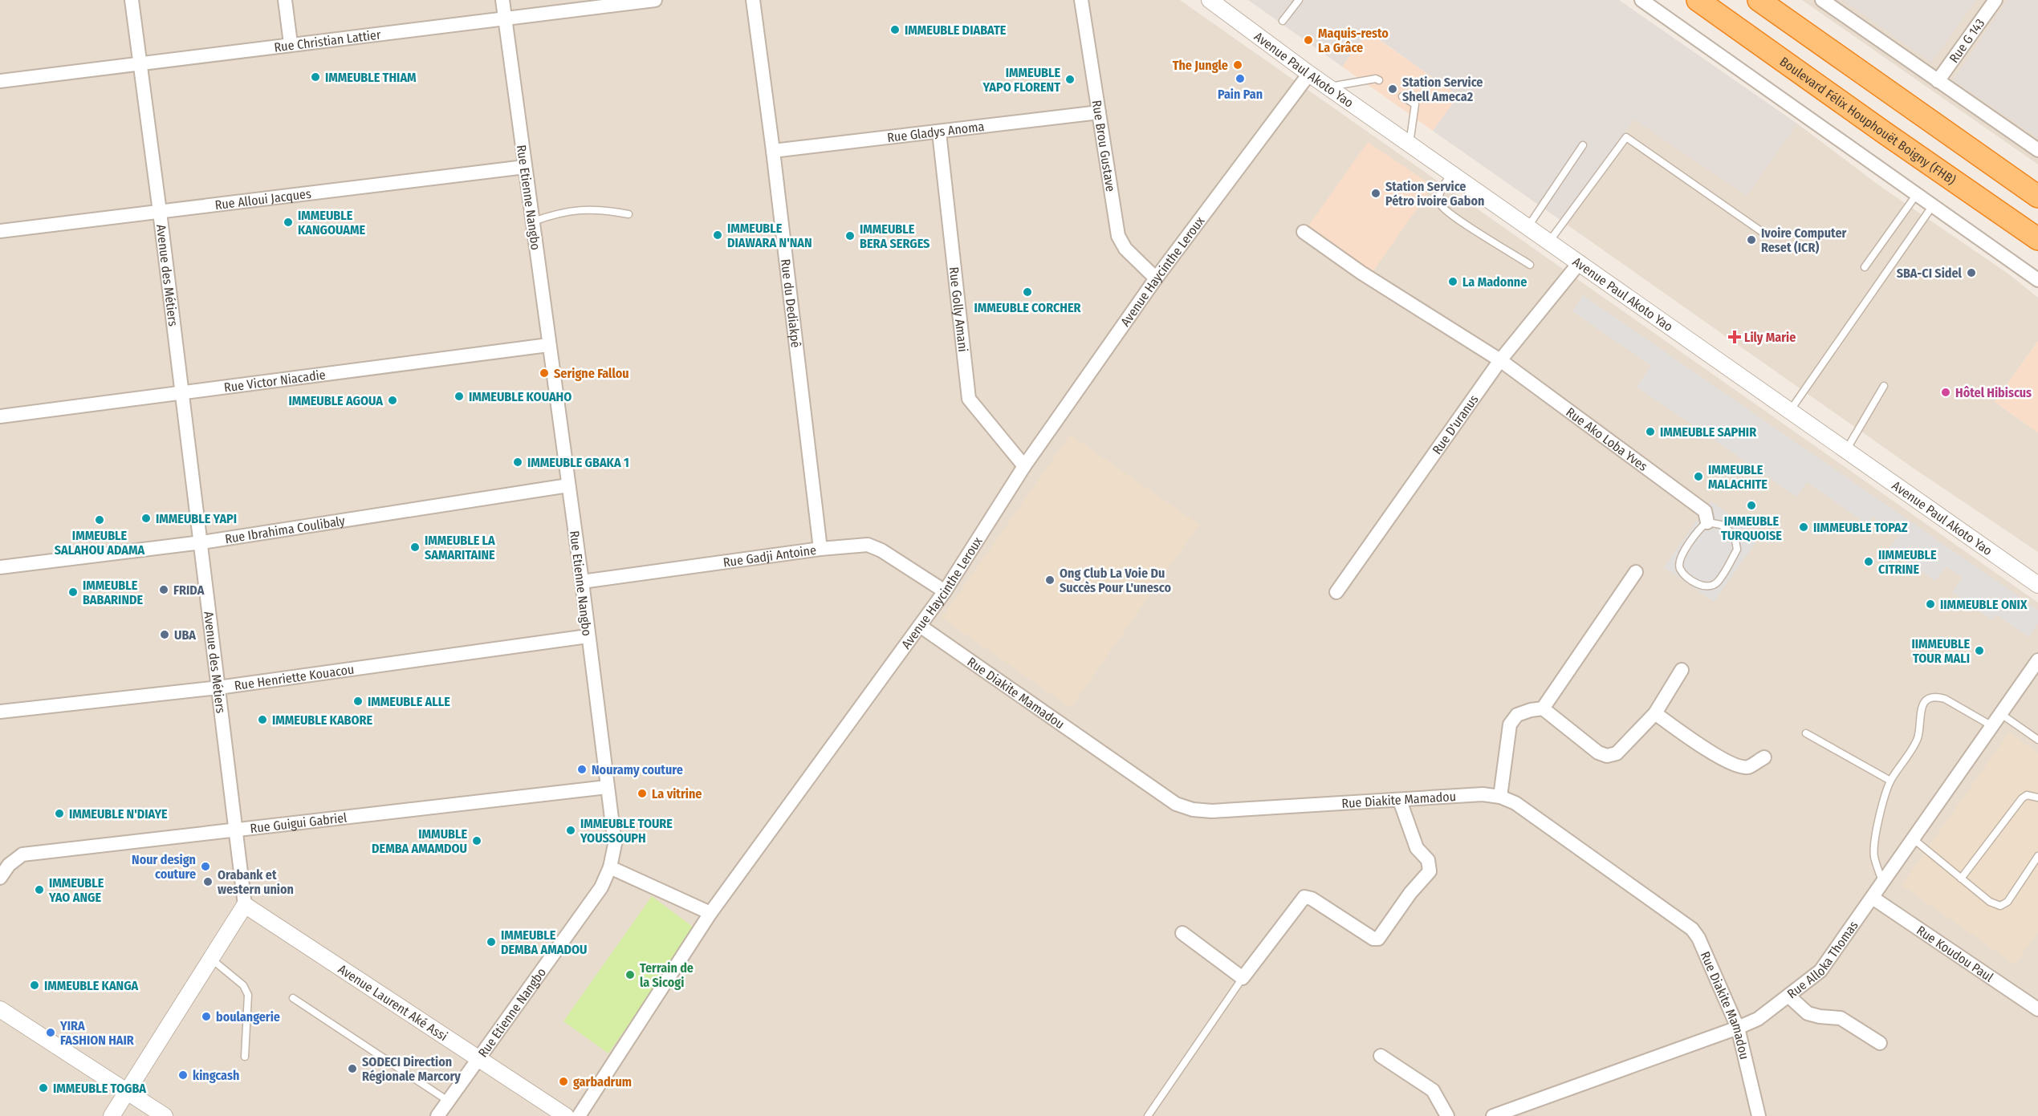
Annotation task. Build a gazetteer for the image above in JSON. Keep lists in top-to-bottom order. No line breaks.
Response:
{"streets":{"highway":["Boulevard Félix Houphouët Boigny (FHB)"],"street":["Rue Christian Lattier","Rue G 143","Avenue Paul Akoto Yao","Rue Gladys Anoma","Rue Brou Gustave","Rue Etienne Nangbo","Rue Alloui Jacques","Avenue Haycinthe Leroux","Avenue des Métiers","Rue du Dediakpê","Rue Golly Amani","Rue Victor Niacadie","Rue D'uranus","Rue Ako Loba Yves","Rue Ibrahima Coulibaly","Rue Gadji Antoine","Rue Henriette Kouacou","Rue Diakite Mamadou","Rue Guigui Gabriel","Rue Koudou Paul","Rue Alloka Thomas","Avenue Laurent Aké Assi"]},"crossings":[["Rue Christian Lattier","Rue Etienne Nangbo"],["Rue Christian Lattier","Avenue des Métiers"],["Avenue Paul Akoto Yao","Avenue Haycinthe Leroux"],["Avenue Paul Akoto Yao","Rue D'uranus"],["Rue Gladys Anoma","Rue Brou Gustave"],["Rue Gladys Anoma","Rue du Dediakpê"],["Rue Gladys Anoma","Rue Golly Amani"],["Rue Brou Gustave","Avenue Haycinthe Leroux"],["Rue Etienne Nangbo","Rue Alloui Jacques"],["Rue Etienne Nangbo","Rue Victor Niacadie"],["Rue Etienne Nangbo","Rue Ibrahima Coulibaly"],["Rue Etienne Nangbo","Rue Gadji Antoine"],["Rue Etienne Nangbo","Rue Henriette Kouacou"],["Rue Etienne Nangbo","Rue Guigui Gabriel"],["Rue Etienne Nangbo","Avenue Laurent Aké Assi"],["Rue Alloui Jacques","Avenue des Métiers"],["Avenue Haycinthe Leroux","Rue Golly Amani"],["Avenue Haycinthe Leroux","Rue Gadji Antoine"],["Avenue Haycinthe Leroux","Rue Diakite Mamadou"],["Avenue des Métiers","Rue Victor Niacadie"],["Avenue des Métiers","Rue Ibrahima Coulibaly"],["Avenue des Métiers","Rue Henriette Kouacou"],["Avenue des Métiers","Rue Guigui Gabriel"],["Avenue des Métiers","Avenue Laurent Aké Assi"],["Rue du Dediakpê","Rue Gadji Antoine"],["Rue D'uranus","Rue Ako Loba Yves"],["Rue Diakite Mamadou","Rue Alloka Thomas"],["Rue Koudou Paul","Rue Alloka Thomas"]],"places":{"other":["IMMEUBLE DIABATE","Maquis-resto La Grâce","The Jungle","IMMEUBLE THIAM","Pain Pan","IMMEUBLE YAPO FLORENT","Station Service Shell Ameca2","Station Service Pétro ivoire Gabon","IMMEUBLE KANGOUAME","IMMEUBLE DIAWARA N'NAN","IMMEUBLE BERA SERGES","Ivoire Computer Reset (ICR)","SBA-CI Sidel","La Madonne","IMMEUBLE CORCHER","Serigne Fallou","Hôtel Hibiscus","IMMEUBLE KOUAHO","IMMEUBLE AGOUA","IMMEUBLE SAPHIR","IMMEUBLE GBAKA 1","IMMEUBLE MALACHITE","IMMEUBLE TURQUOISE","IMMEUBLE YAPI","IMMEUBLE SALAHOU ADAMA","IIMMEUBLE TOPAZ","IMMEUBLE LA SAMARITAINE","IIMMEUBLE CITRINE","Ong Club La Voie Du Succès Pour L'unesco","FRIDA","IMMEUBLE BABARINDE","IIMMEUBLE ONIX","UBA","IIMMEUBLE TOUR MALI","IMMEUBLE ALLE","IMMEUBLE KABORE","Nouramy couture","La vitrine","IMMEUBLE N'DIAYE","IMMEUBLE TOURE YOUSSOUPH","IMMUBLE DEMBA AMAMDOU","Nour design couture","Orabank et western union","IMMEUBLE YAO ANGE","IMMEUBLE DEMBA AMADOU","Terrain de la Sicogi","IMMEUBLE KANGA","boulangerie","YIRA FASHION HAIR","SODECI Direction Régionale Marcory","kingcash","garbadrum","IMMEUBLE TOGBA"],"health":["Lily Marie"]}}
